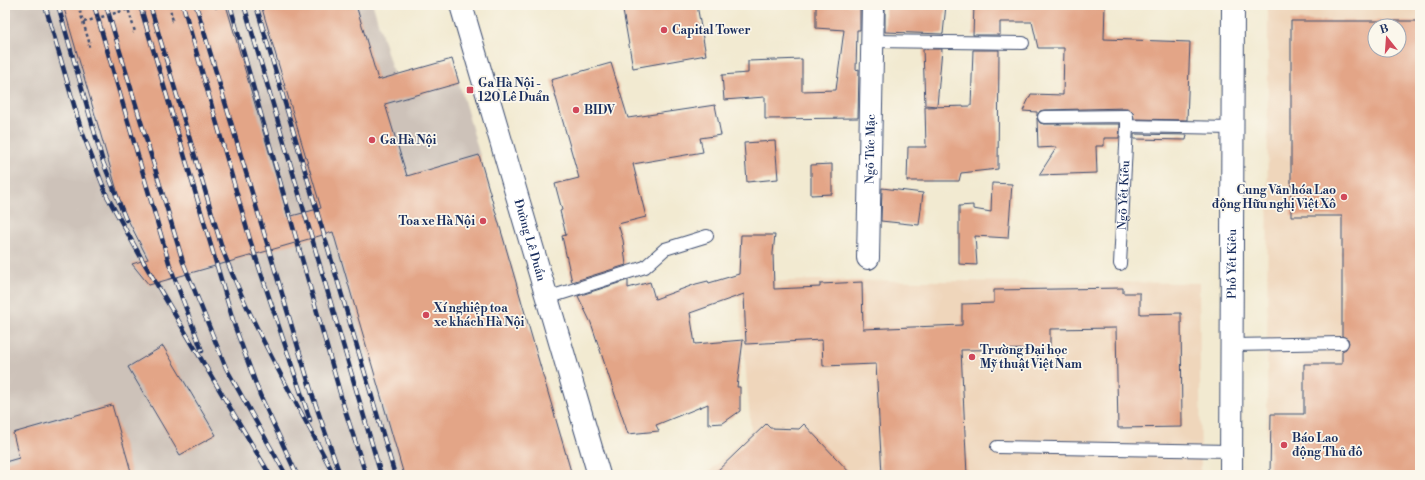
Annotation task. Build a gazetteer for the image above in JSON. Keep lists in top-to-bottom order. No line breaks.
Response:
{"streets":{"street":["Ngõ Tức Mặc","Đường Lê Duẩn","Phố Yết Kiêu"],"lane":["Ngõ Yết Kiêu"]},"places":{"other":["Capital Tower","BIDV","Ga Hà Nội","Cung Văn hóa Lao động Hữu nghị Việt Xô","Toa xe Hà Nội","Xí nghiệp toa xe khách Hà Nội","Trường Đại học Mỹ thuật Việt Nam","Báo Lao động Thủ đô"],"transit":["Ga Hà Nội - 120 Lê Duẩn"]},"north":"top"}
